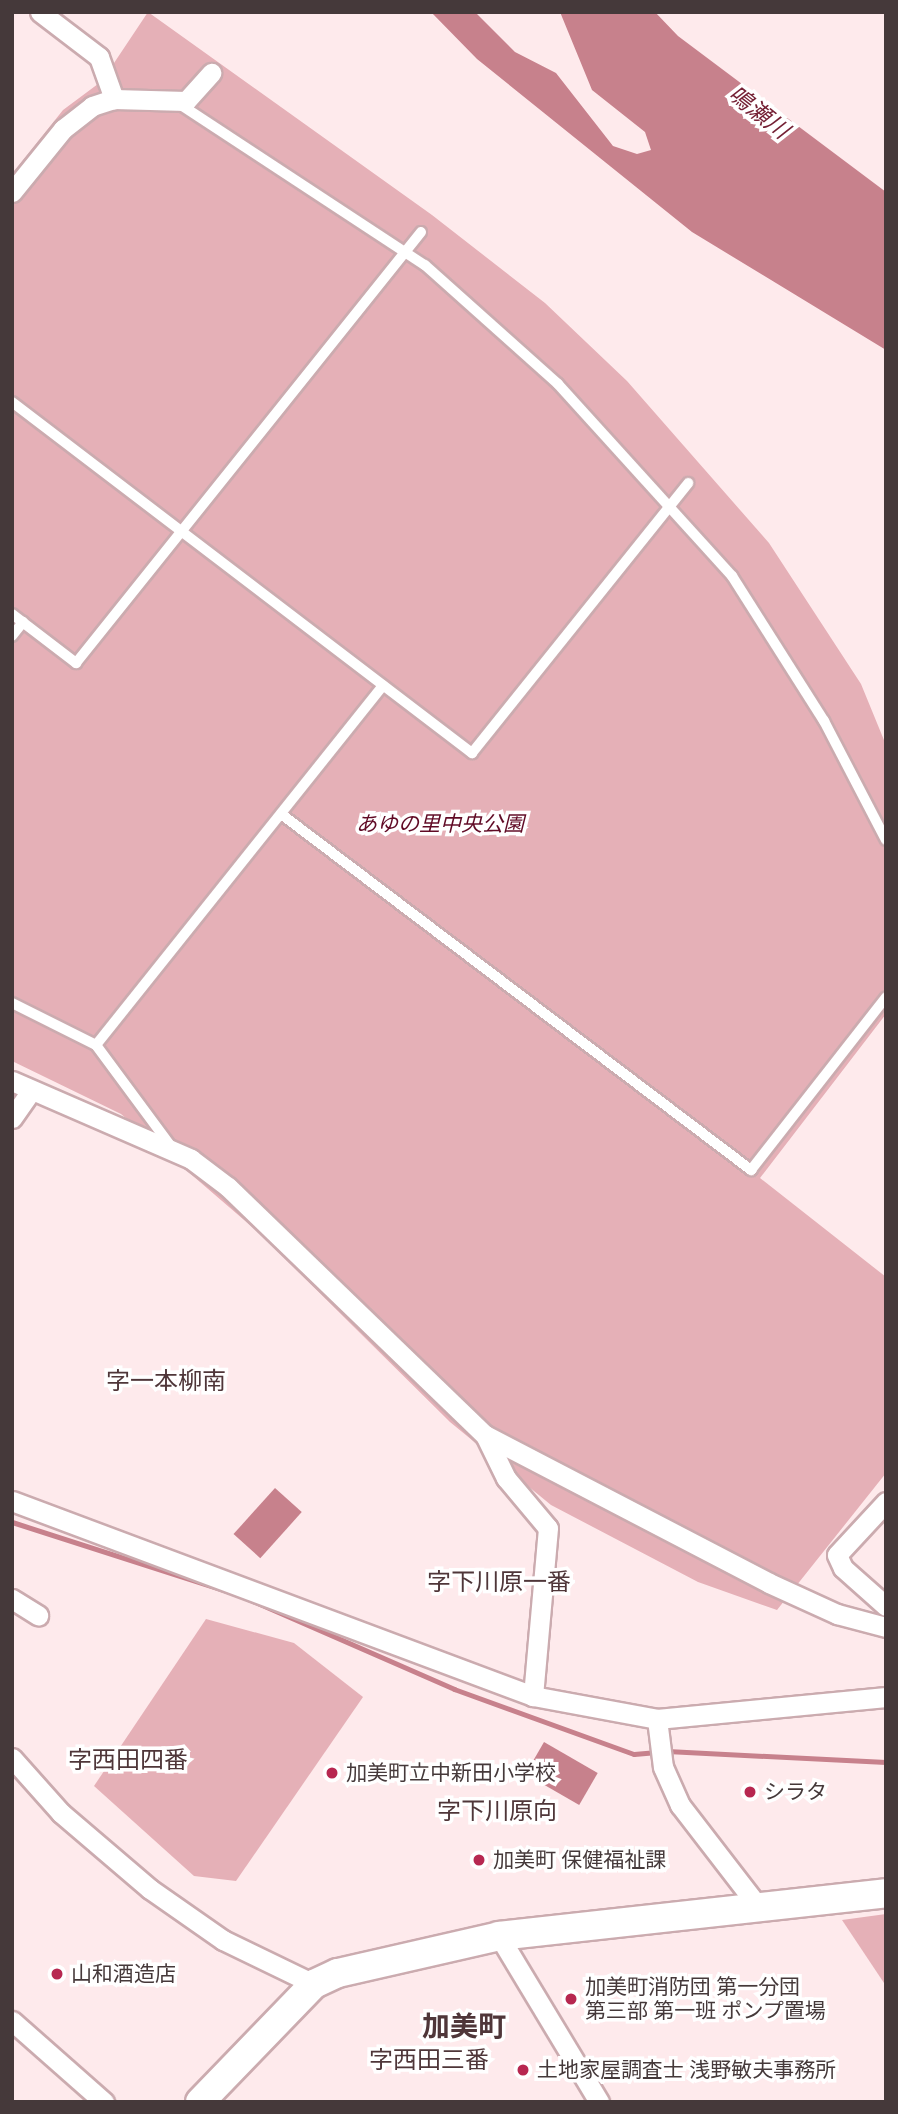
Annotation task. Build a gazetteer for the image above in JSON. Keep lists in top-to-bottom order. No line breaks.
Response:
{"districts":["字一本柳南","字下川原一番","字西田四番","字下川原向","加美町","字西田三番"],"water":["鳴瀬川"],"parks":["あゆの里中央公園"],"places":["加美町立中新田小学校","シラタ","加美町 保健福祉課","山和酒造店","加美町消防団 第一分団 第三部 第一班 ポンプ置場","土地家屋調査士 浅野敏夫事務所"]}
